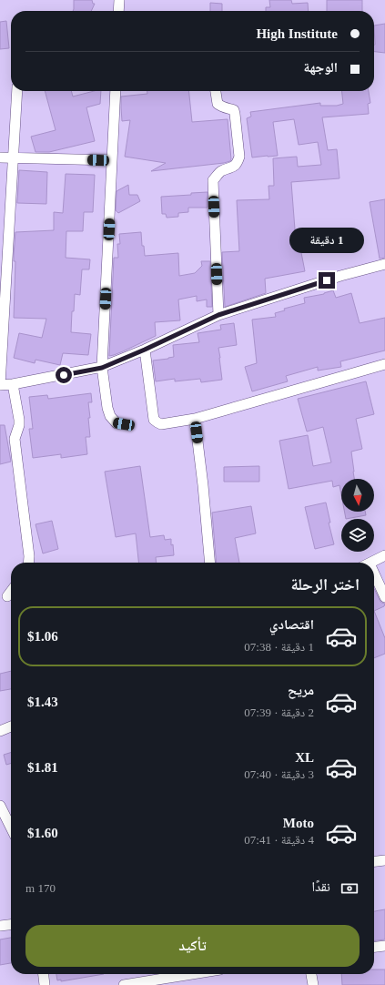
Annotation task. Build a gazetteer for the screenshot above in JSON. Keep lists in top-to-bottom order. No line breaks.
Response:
{"north":"bottom","page":{"banner":["High Institute","الوجهة"],"bubble":"1 دقيقة","heading":"اختر الرحلة","list":[{"name":"اقتصادي","note":"1 دقيقة · 07:38","value":"$1.06"},{"name":"مريح","note":"2 دقيقة · 07:39","value":"$1.43"},{"name":"XL","note":"3 دقيقة · 07:40","value":"$1.81"},{"name":"Moto","note":"4 دقيقة · 07:41","value":"$1.60"}],"pay":["نقدًا","170 m"],"buttons":"تأكيد"}}
